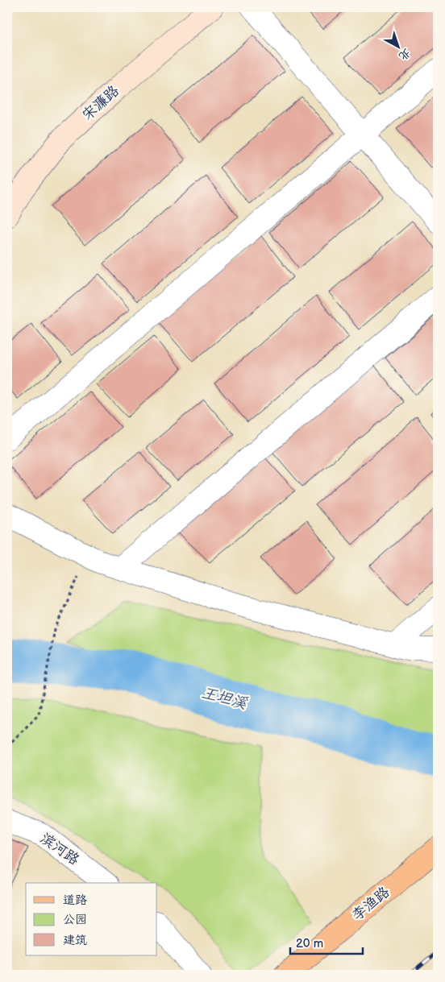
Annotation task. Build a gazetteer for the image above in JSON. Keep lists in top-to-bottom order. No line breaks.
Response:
{"streets":{"main road":["李渔路"],"street":["宋濂路","滨河路"]},"water":["王坦溪"],"legend":["道路","公园","建筑"],"scale_bar":"20 m","north":"bottom right"}
